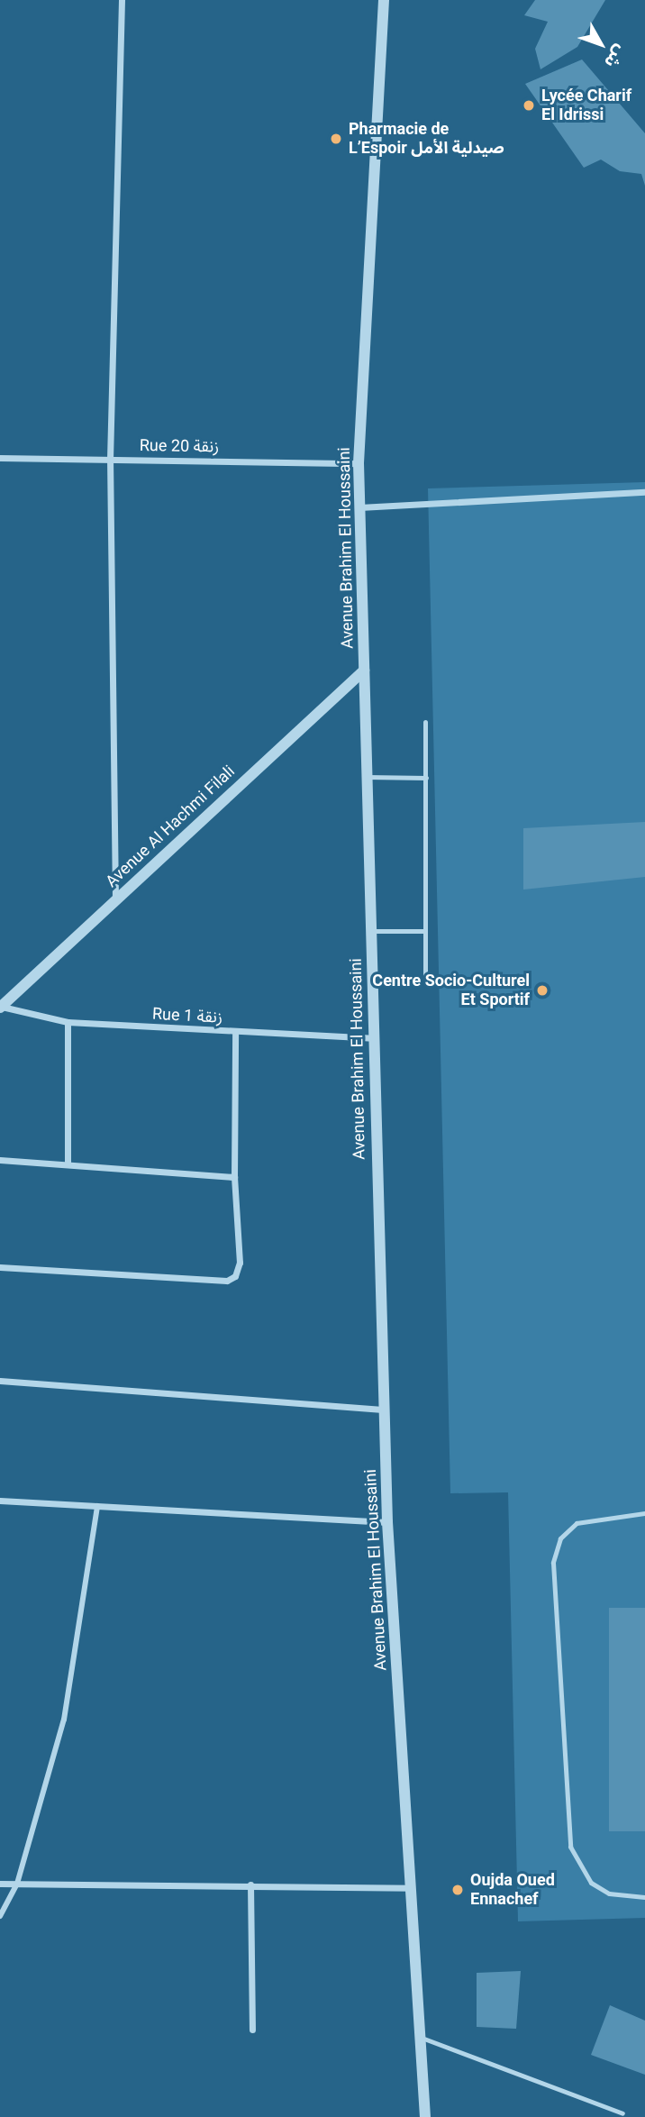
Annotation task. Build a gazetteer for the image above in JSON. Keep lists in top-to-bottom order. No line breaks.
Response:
{"streets":{"street":["Rue 20 زنقة","Avenue Brahim El Houssaini","Avenue Al Hachmi Filali","Rue 1 زنقة"]},"crossings":[["Rue 20 زنقة","Avenue Brahim El Houssaini"],["Avenue Brahim El Houssaini","Avenue Al Hachmi Filali"],["Avenue Brahim El Houssaini","Rue 1 زنقة"],["Avenue Al Hachmi Filali","Rue 1 زنقة"]],"places":["Lycée Charif El Idrissi","Pharmacie de L’Espoir صيدلية الأمل","Centre Socio-Culturel Et Sportif","Oujda Oued Ennachef"],"north":"bottom right"}
